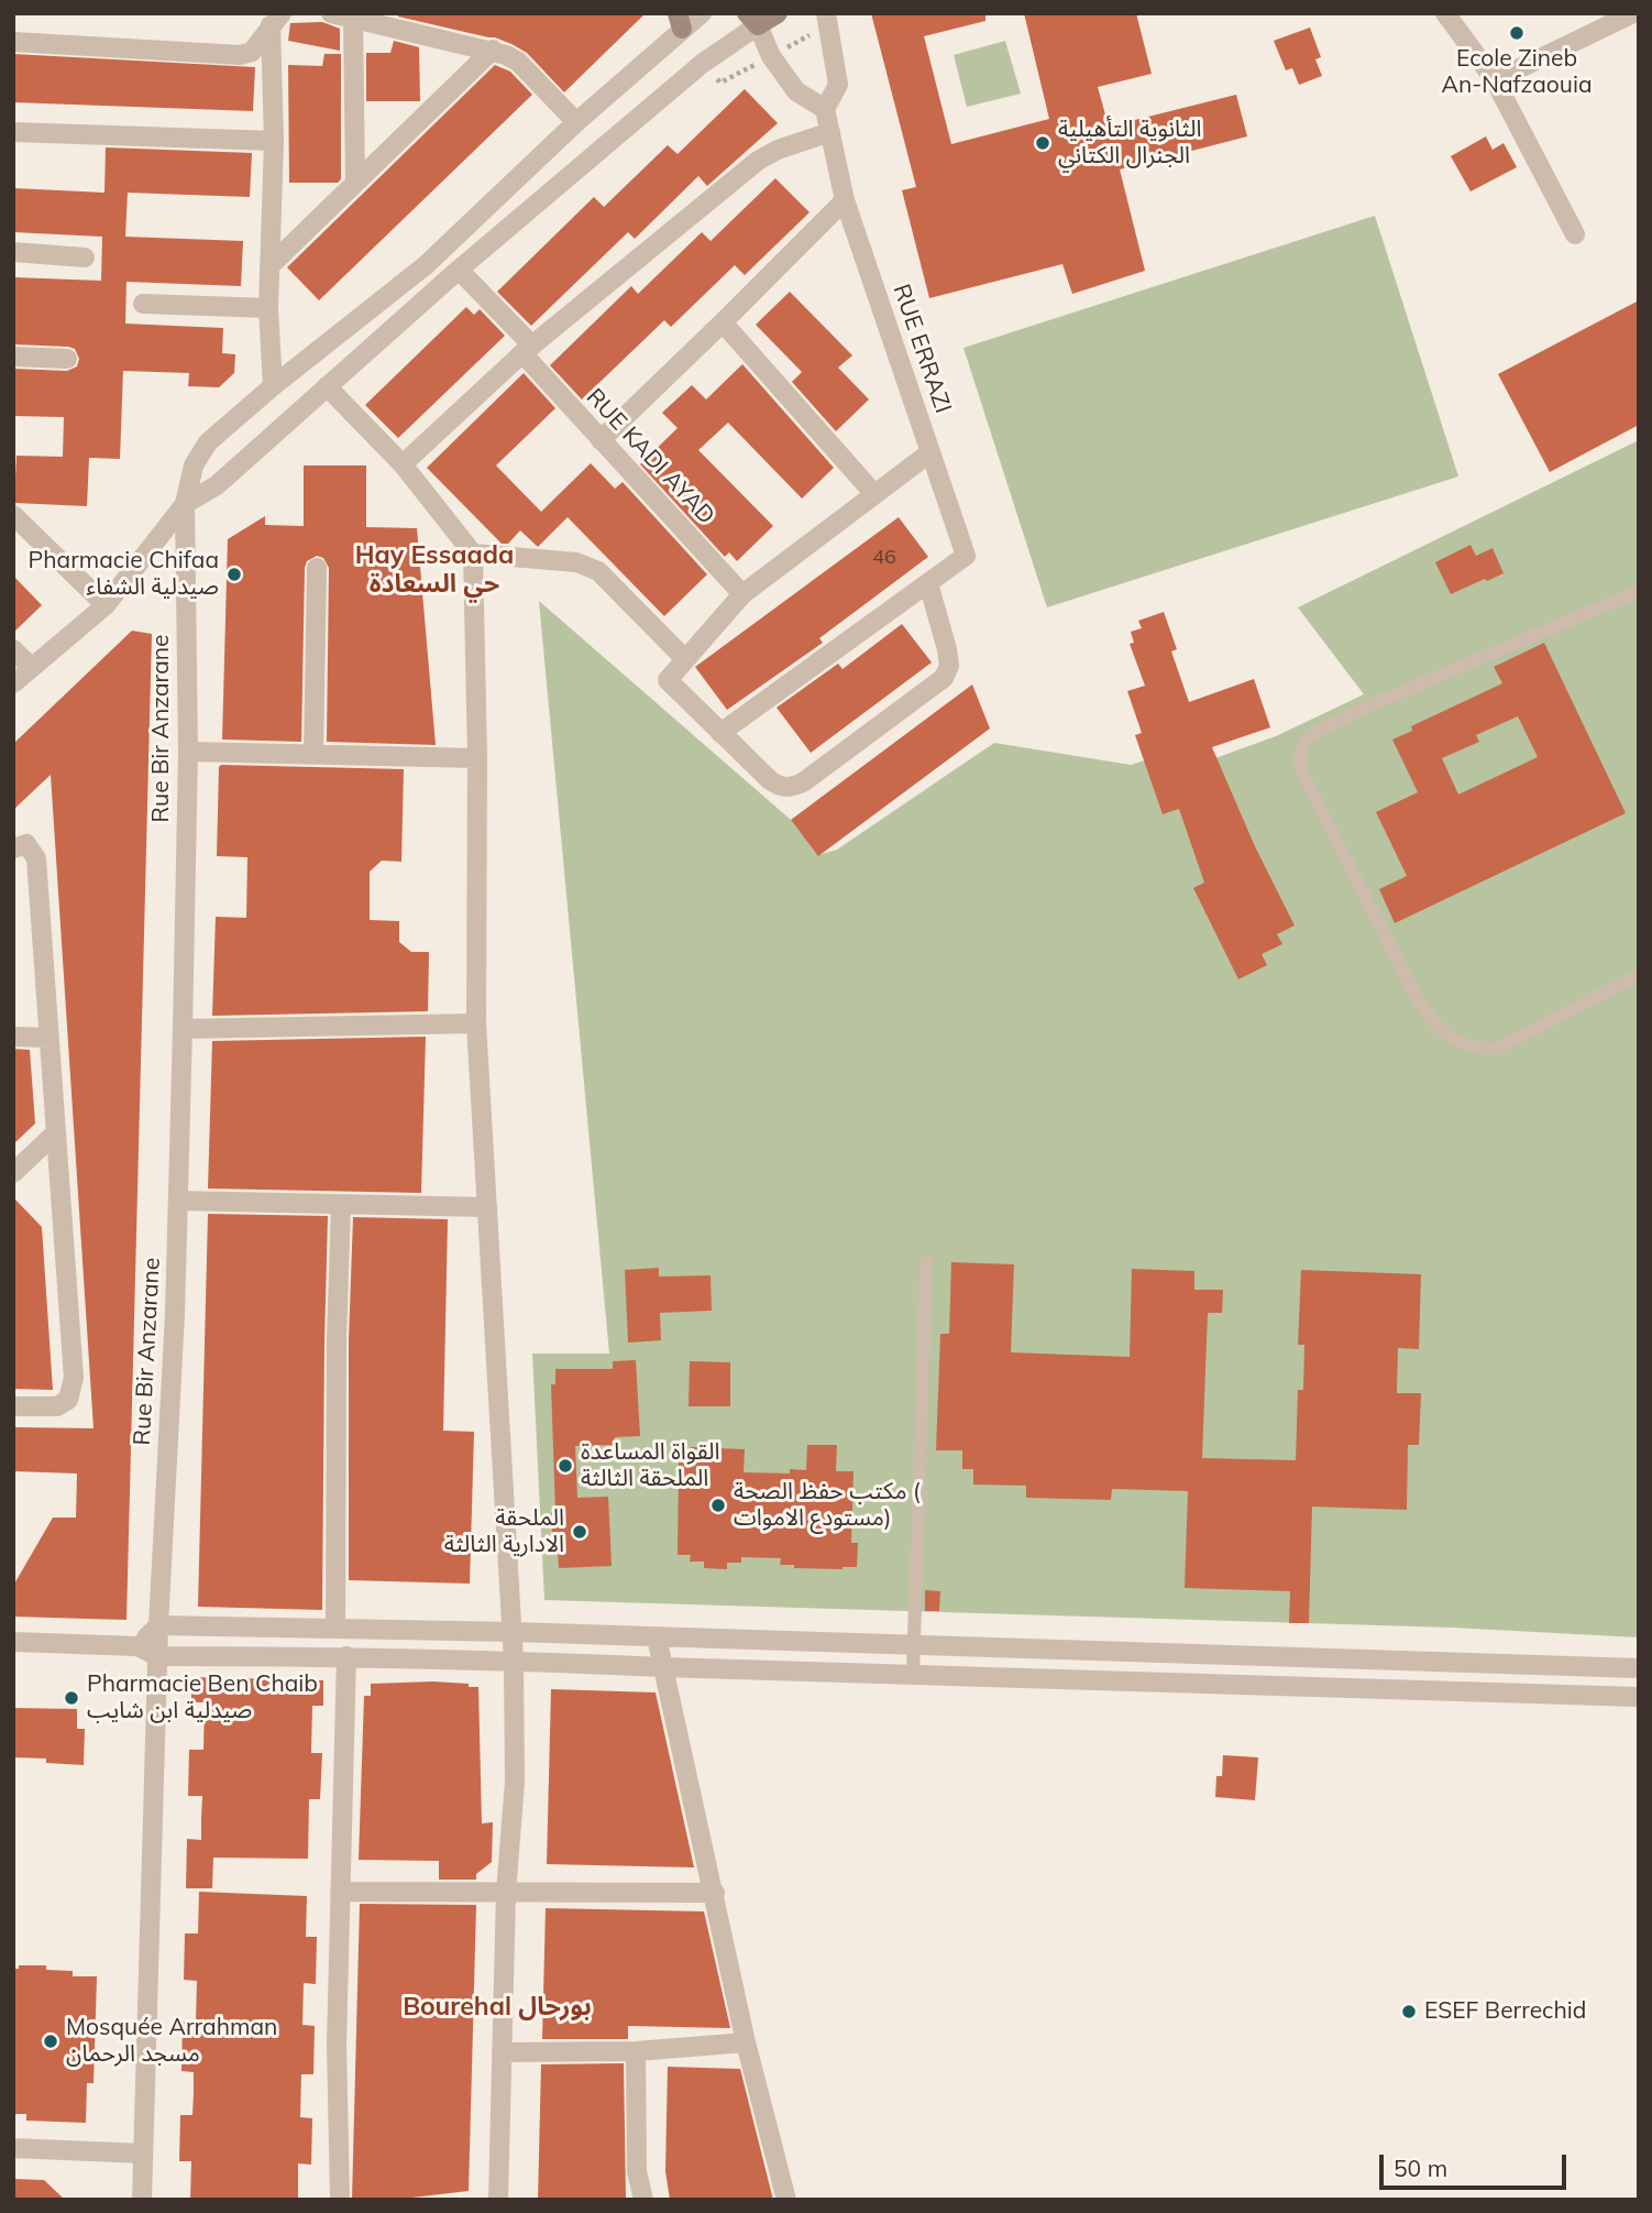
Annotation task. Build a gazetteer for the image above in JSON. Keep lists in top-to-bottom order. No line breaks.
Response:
{"streets":{"street":["RUE ERRAZI","RUE KADI AYAD","Rue Bir Anzarane"]},"districts":["Hay Essaada حي السعادة","Bourehal بورحال"],"places":["Ecole Zineb An-Nafzaouia","الثانوية التأهيلية الجنرال الكتاني","Pharmacie Chifaa صيدلية الشفاء","القواة المساعدة الملحقة الثالثة","مكتب حفظ الصحة ( مستودع الاموات)","الملحقة الادارية الثالثة","Pharmacie Ben Chaib صيدلية ابن شايب","ESEF Berrechid","Mosquée Arrahman مسجد الرحمان"],"house_numbers":["46"],"scale_bar":"50 m"}
